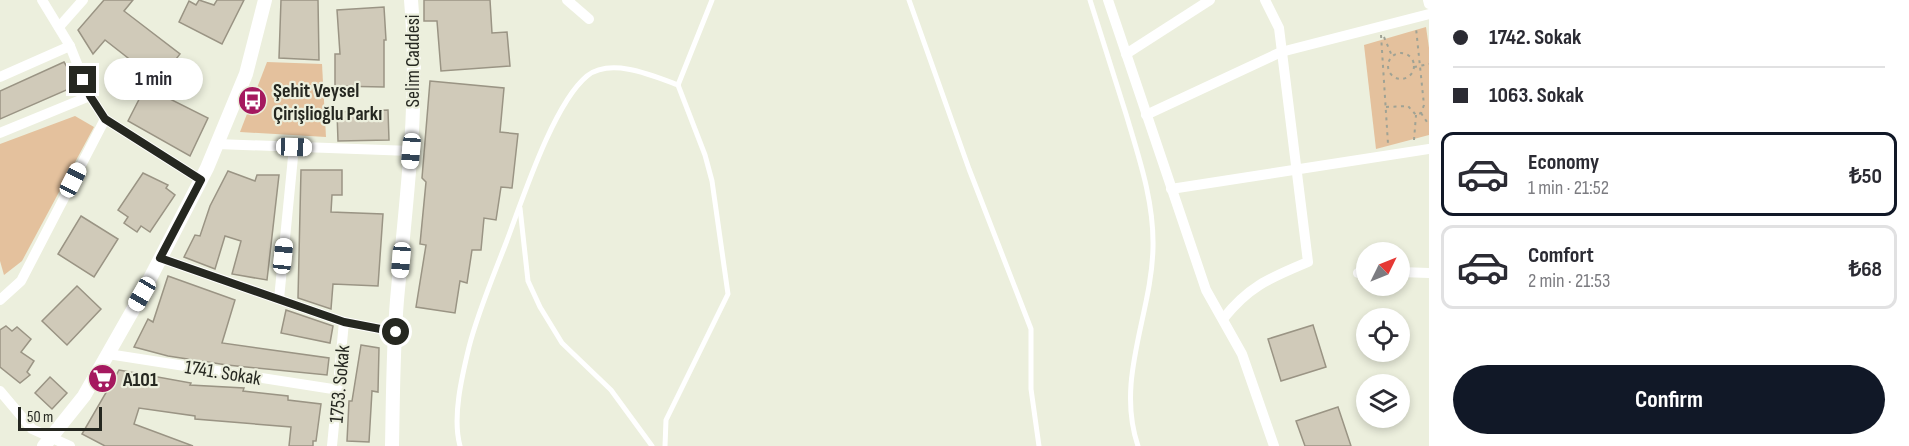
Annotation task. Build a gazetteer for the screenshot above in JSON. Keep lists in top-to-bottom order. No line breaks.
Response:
{"streets":{"street":["Selim Caddesi","1741. Sokak","1753. Sokak"]},"crossings":[["1741. Sokak","1753. Sokak"]],"places":{"bus stop":["Şehit Veysel Çirişlioğlu Parkı"],"supermarket":["A101"]},"scale_bar":"50 m","north":"top right","page":{"banner":["1742. Sokak","1063. Sokak"],"bubble":"1 min","list":[{"name":"Economy","note":"1 min · 21:52","value":"₺50"},{"name":"Comfort","note":"2 min · 21:53","value":"₺68"}],"buttons":"Confirm","scale":"50 m"}}
